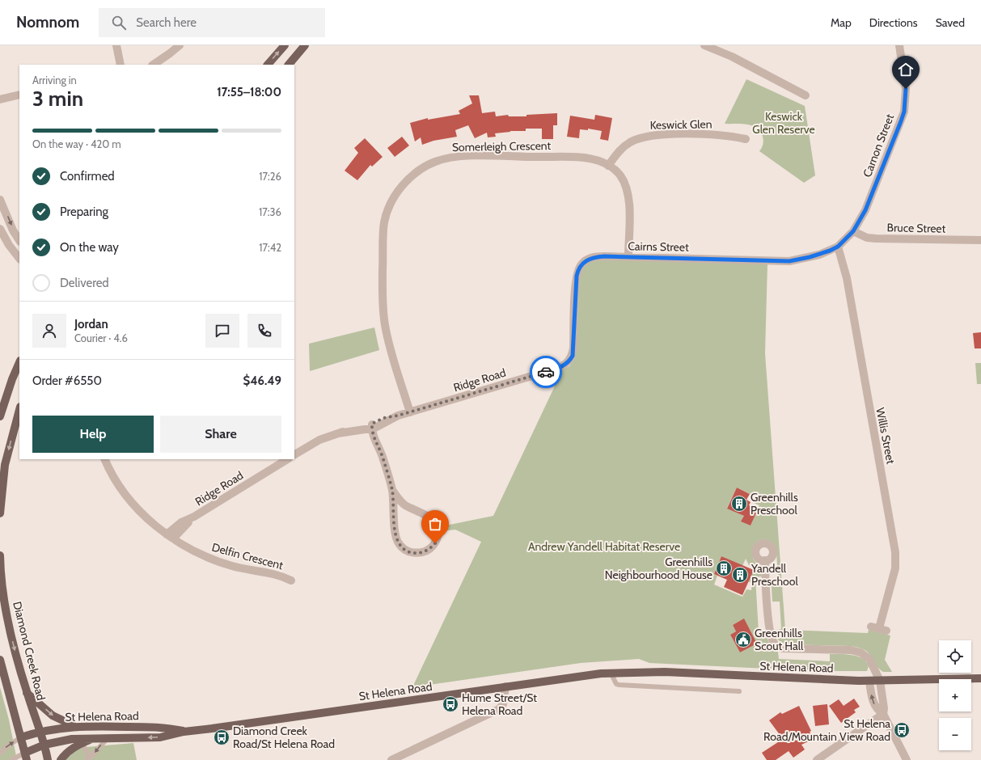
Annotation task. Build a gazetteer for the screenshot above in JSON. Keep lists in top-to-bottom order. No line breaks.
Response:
{"streets":{"main road":["Diamond Creek Road","St Helena Road"],"street":["Keswick Glen","Carnon Street","Somerleigh Crescent","Bruce Street","Cairns Street","Ridge Road","Willis Street","Delfin Crescent"]},"crossings":[["Keswick Glen","Somerleigh Crescent"],["Carnon Street","Bruce Street"],["Somerleigh Crescent","Cairns Street"],["Somerleigh Crescent","Ridge Road"],["Cairns Street","Ridge Road"],["Cairns Street","Willis Street"],["Ridge Road","Delfin Crescent"],["Diamond Creek Road","St Helena Road"]],"one_way":["Diamond Creek Road"],"parks":["Keswick Glen Reserve","Andrew Yandell Habitat Reserve"],"places":{"building":["Greenhills Preschool","Greenhills Neighbourhood House","Yandell Preschool"],"public building":["Greenhills Scout Hall"],"bus stop":["Hume Street/St Helena Road","St Helena Road/Mountain View Road","Diamond Creek Road/St Helena Road"]},"page":{"header":"Nomnom","search":"Search here","nav":["Map","Directions","Saved"],"heading":["3 min","Arriving in","17:55–18:00"],"panel":["Jordan","Courier · 4.6","Order #6550","$46.49"],"bar":"On the way · 420 m","list":[["Confirmed","17:26"],["Preparing","17:36"],["On the way","17:42"],"Delivered"],"buttons":["Help","Share"],"map_buttons":["+","−"]}}
